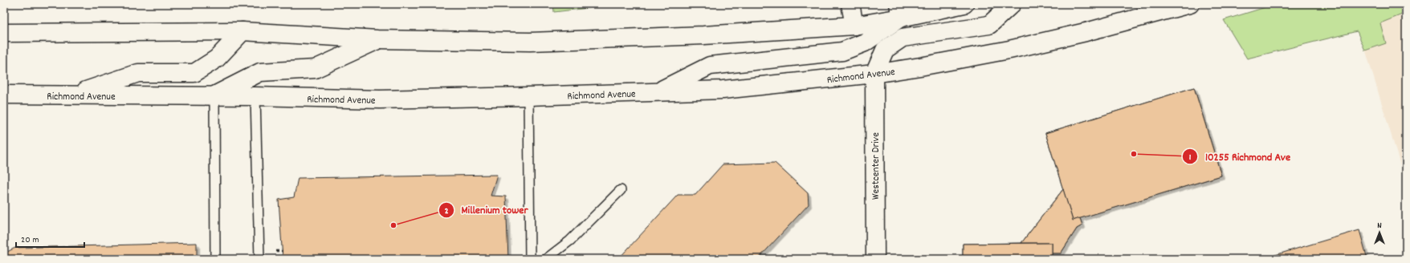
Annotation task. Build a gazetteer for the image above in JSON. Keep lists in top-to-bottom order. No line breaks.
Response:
{"streets":{"main road":["Richmond Avenue","Westcenter Drive"]},"crossings":[["Richmond Avenue","Westcenter Drive"]],"places":["10255 Richmond Ave","Millenium tower"],"scale_bar":"20 m","north":"top"}
